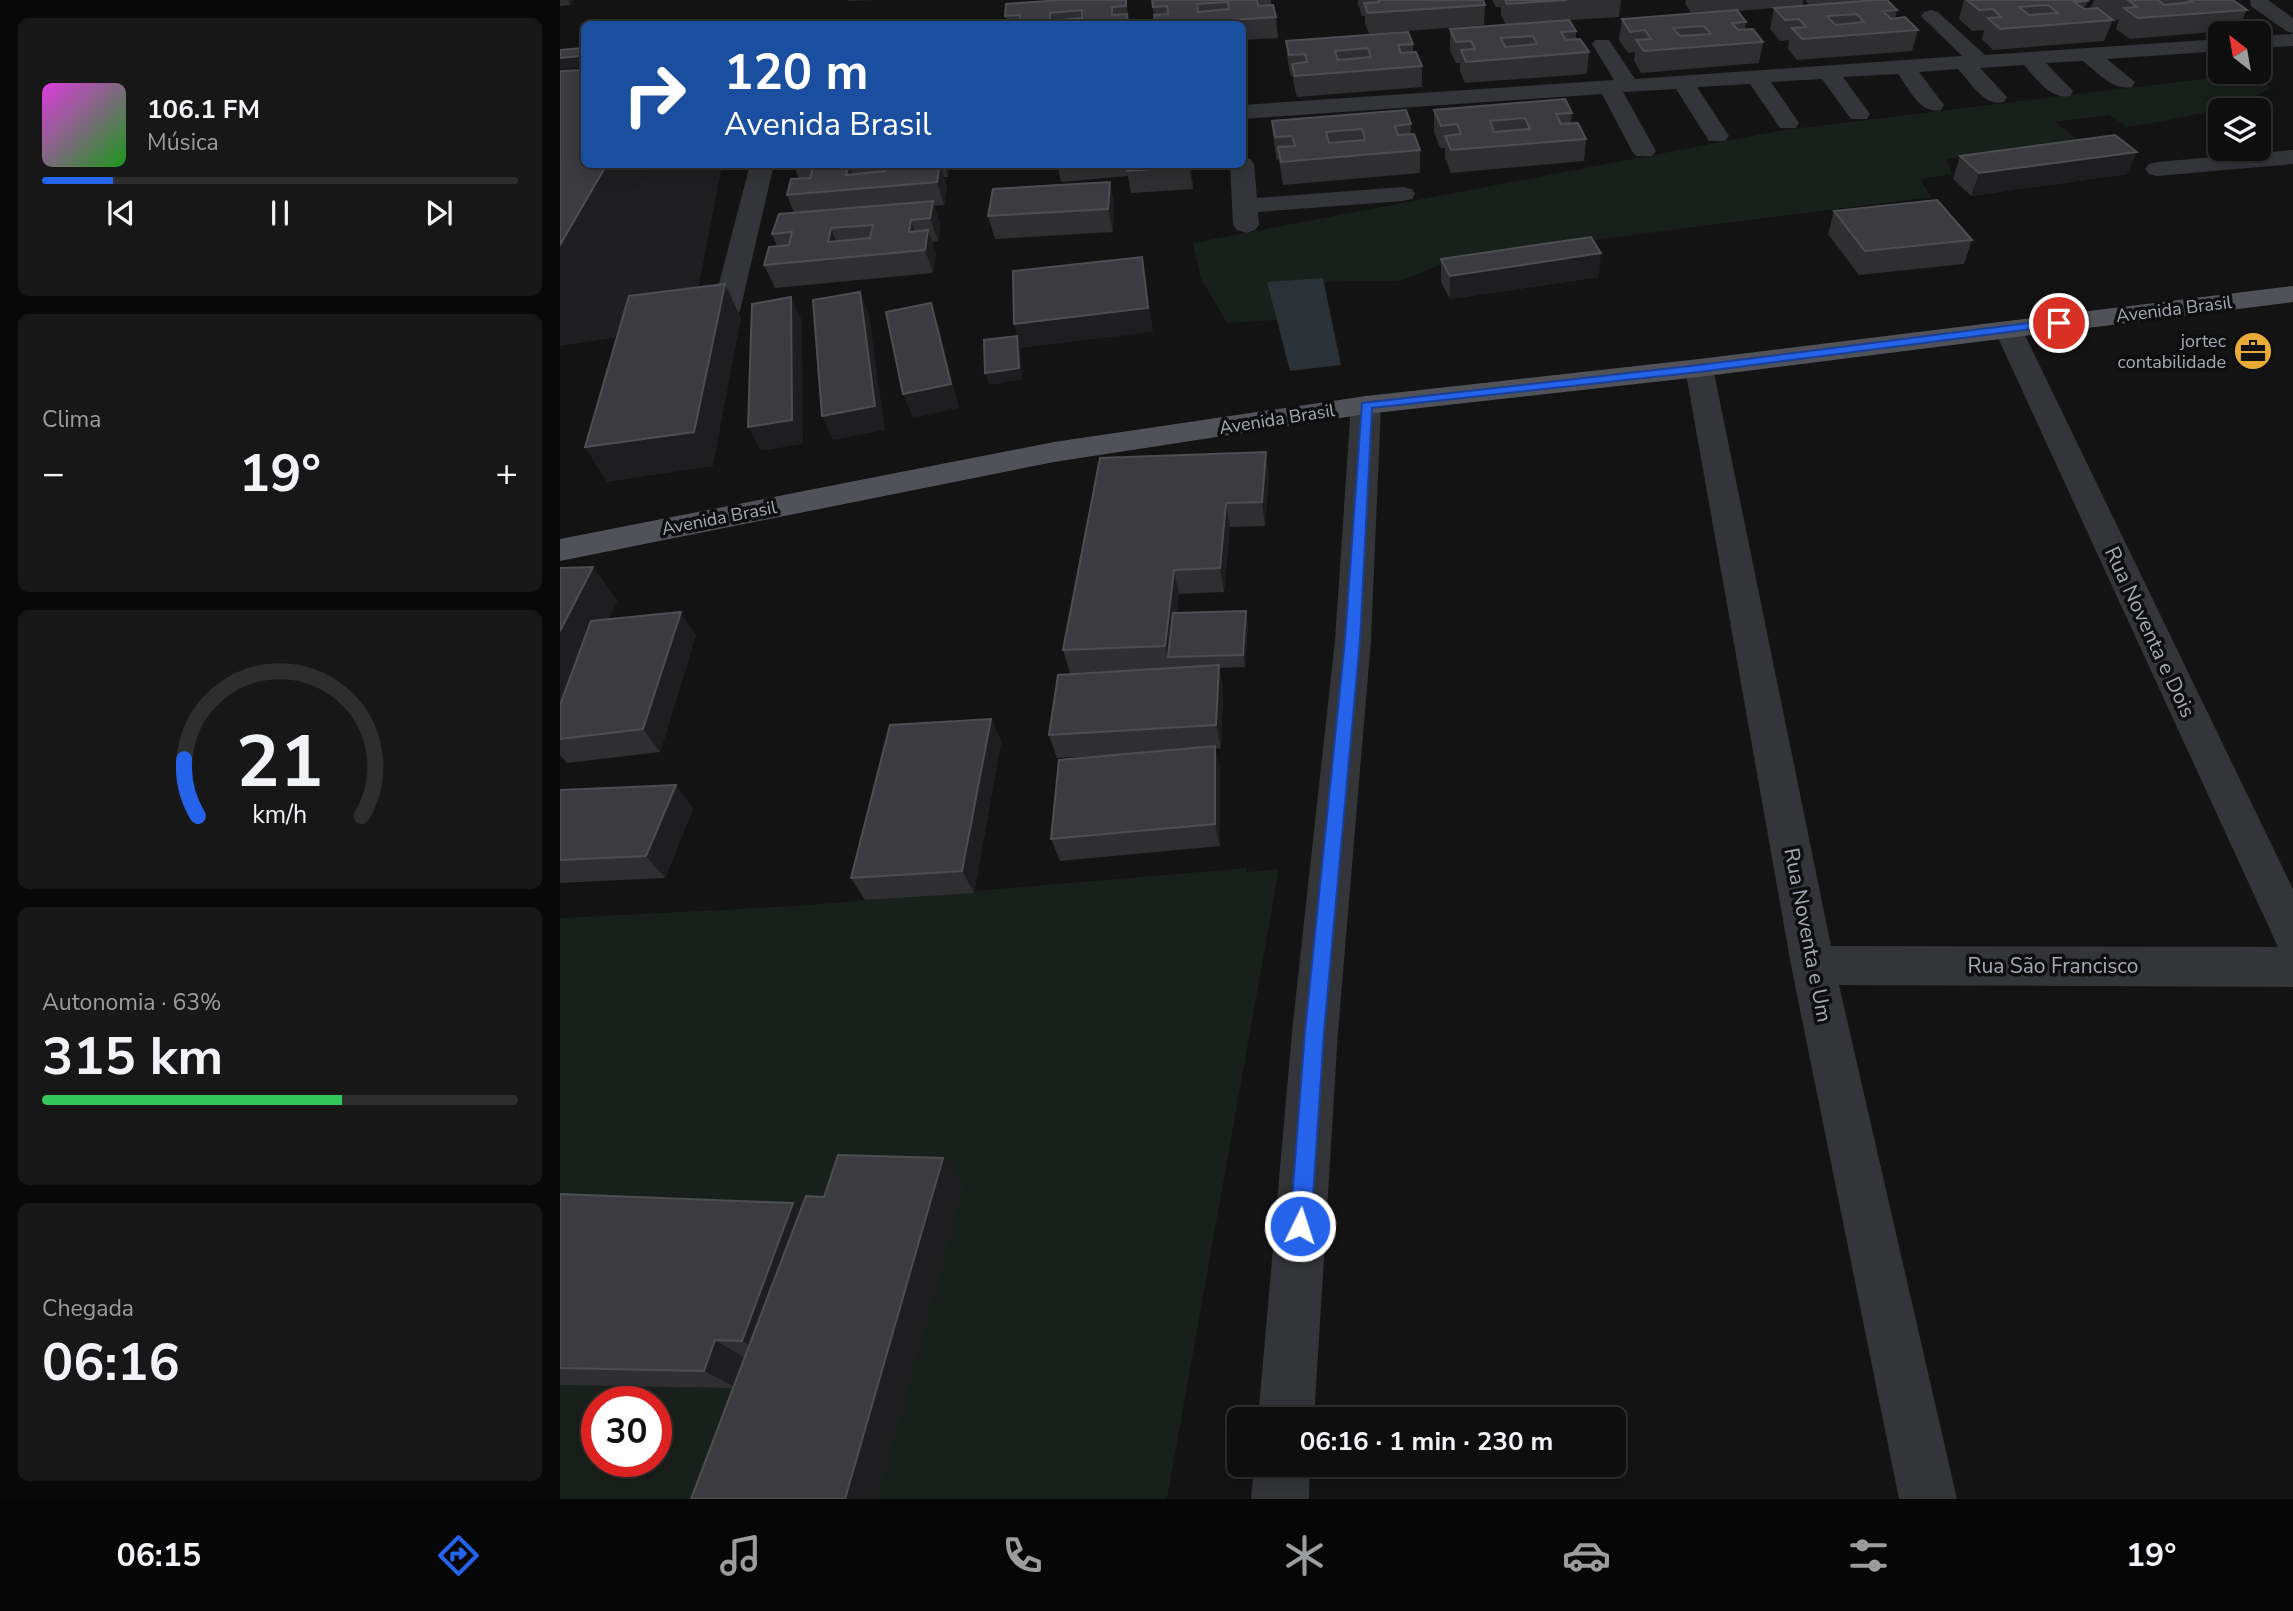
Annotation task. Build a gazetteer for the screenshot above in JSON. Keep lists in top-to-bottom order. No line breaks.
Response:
{"streets":{"main road":["Avenida Brasil"],"street":["Rua Noventa e Dois","Rua Noventa e Um","Rua São Francisco"]},"crossings":[["Avenida Brasil","Rua Noventa e Dois"],["Avenida Brasil","Rua Noventa e Um"],["Rua Noventa e Um","Rua São Francisco"]],"places":{"office":["jortec contabilidade"]},"north":"top left","page":{"turn":["120 m","Avenida Brasil"],"song":["106.1 FM","Música"],"tile":["Clima",["Autonomia · 63%","315 km"],["Chegada","06:16"]],"heat":["−","19°","+"],"limit":"30","trip":"06:16 · 1 min · 230 m","tabs":["06:15","19°"],"gauge":["21","km/h"]}}
